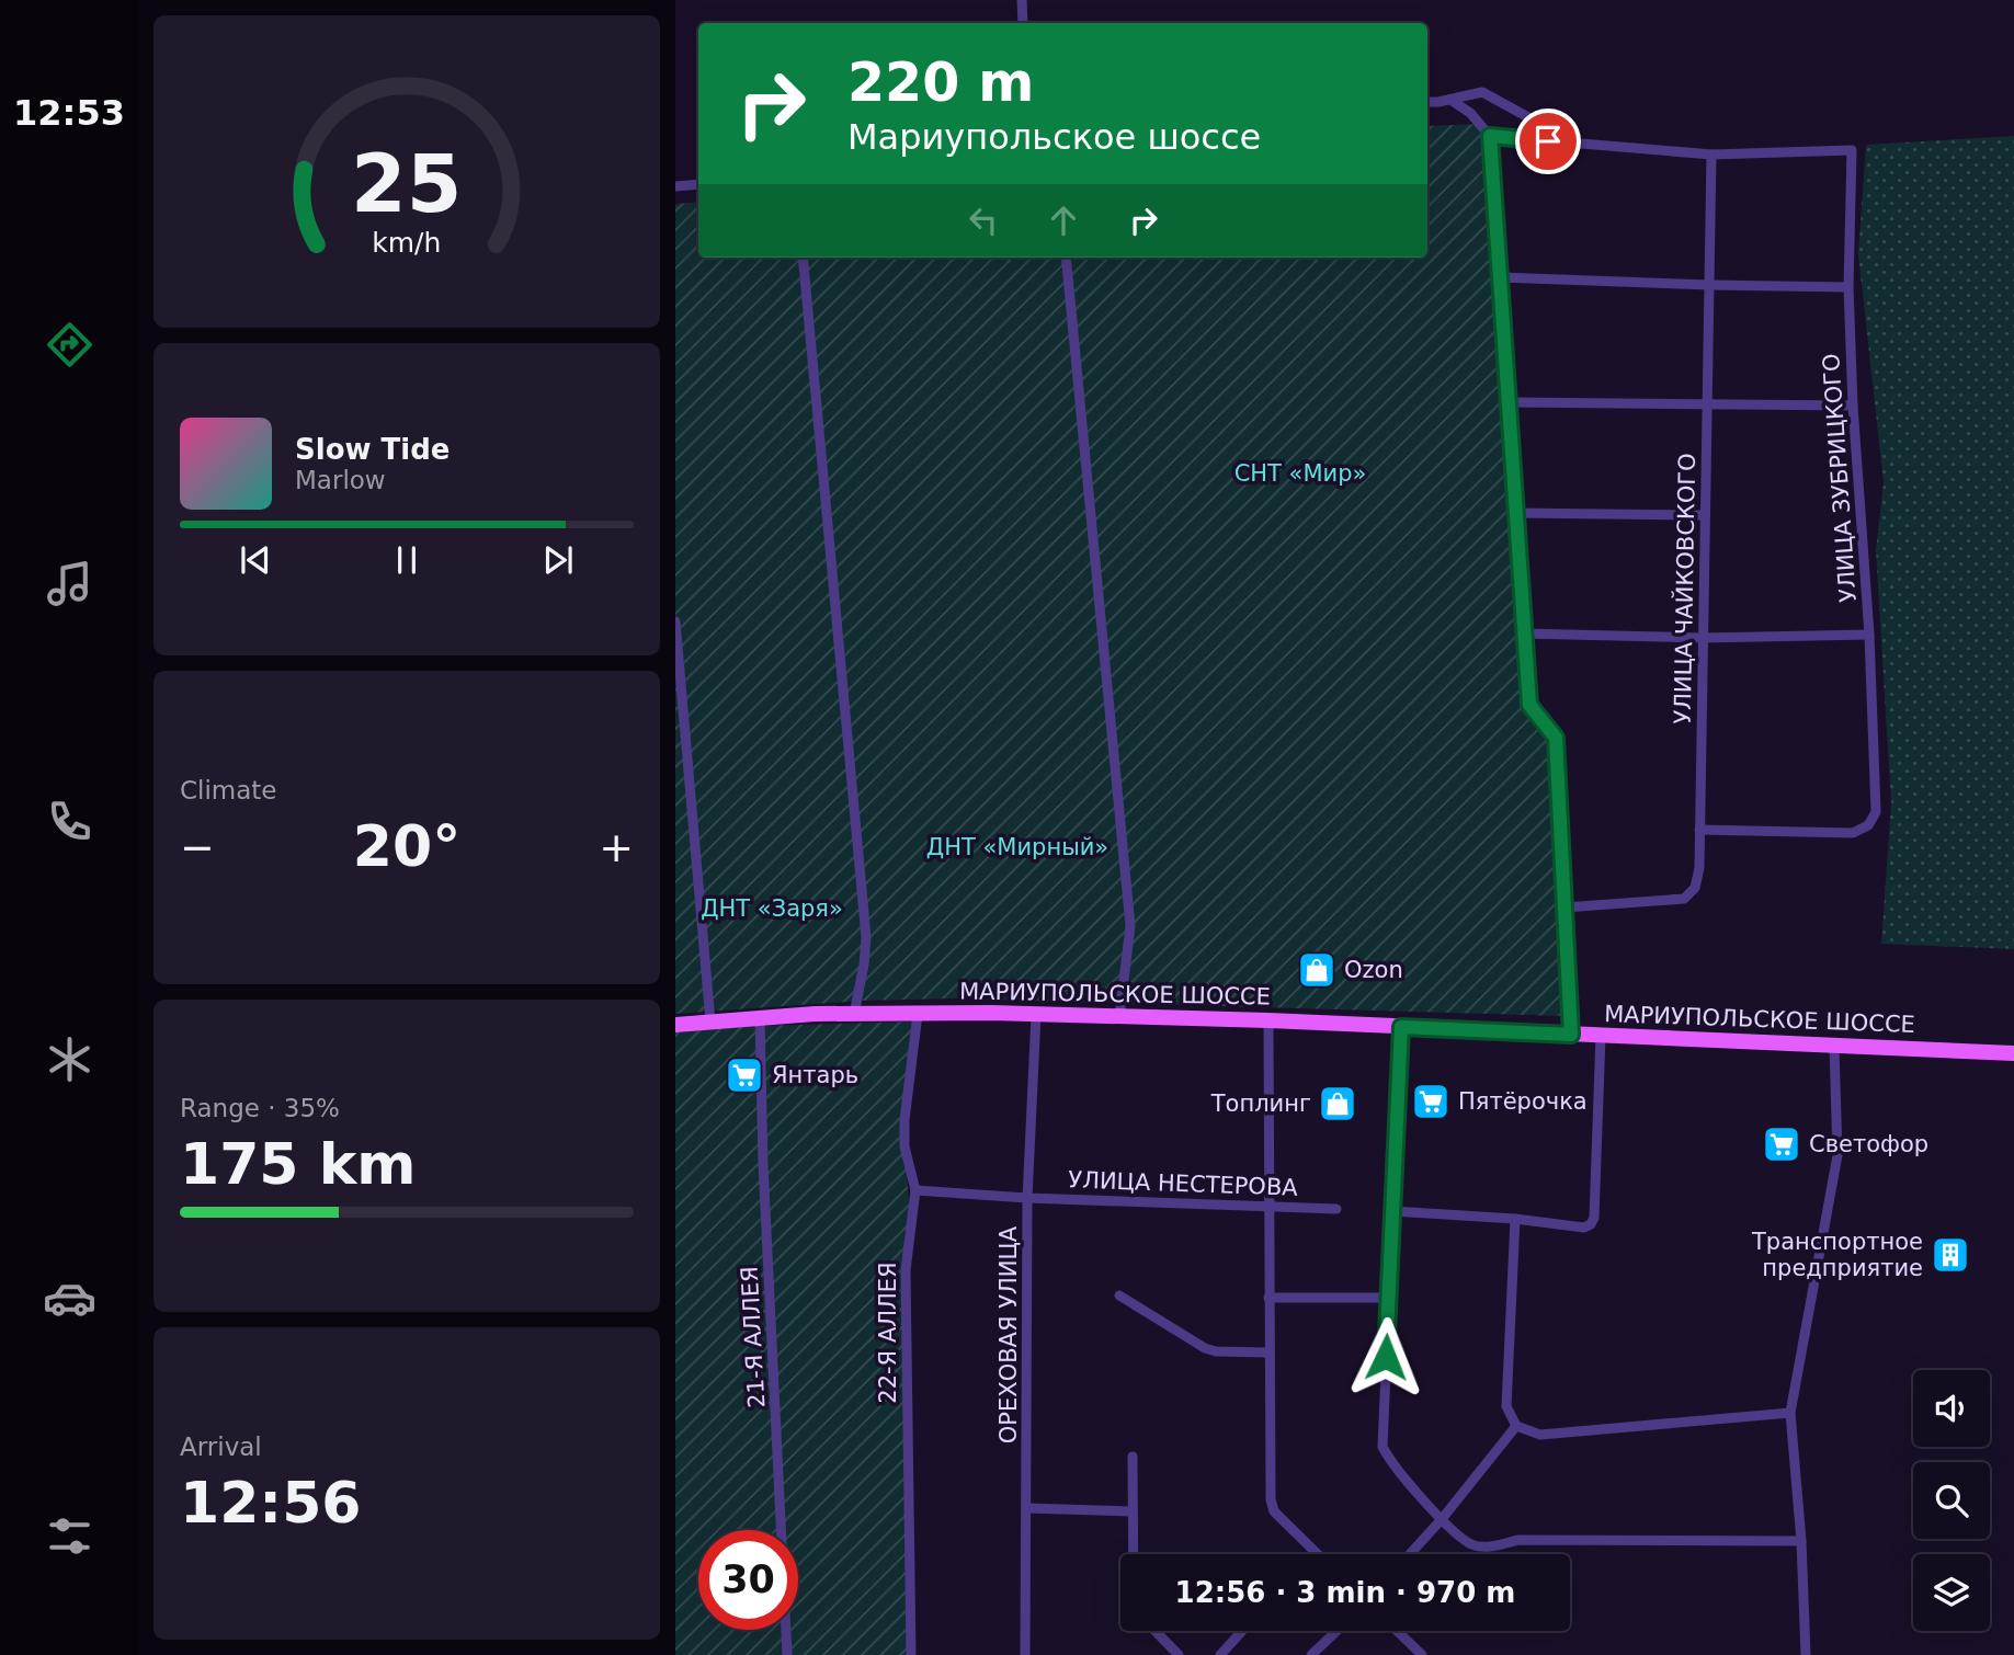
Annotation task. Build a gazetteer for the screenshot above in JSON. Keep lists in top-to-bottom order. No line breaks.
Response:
{"streets":{"main road":["МАРИУПОЛЬСКОЕ ШОССЕ"],"street":["УЛИЦА ЗУБРИЦКОГО","УЛИЦА ЧАЙКОВСКОГО","УЛИЦА НЕСТЕРОВА","22-Я АЛЛЕЯ","ОРЕХОВАЯ УЛИЦА","21-Я АЛЛЕЯ"]},"crossings":[["УЛИЦА ЗУБРИЦКОГО","УЛИЦА ЧАЙКОВСКОГО"],["МАРИУПОЛЬСКОЕ ШОССЕ","22-Я АЛЛЕЯ"],["МАРИУПОЛЬСКОЕ ШОССЕ","ОРЕХОВАЯ УЛИЦА"],["МАРИУПОЛЬСКОЕ ШОССЕ","21-Я АЛЛЕЯ"],["УЛИЦА НЕСТЕРОВА","22-Я АЛЛЕЯ"],["УЛИЦА НЕСТЕРОВА","ОРЕХОВАЯ УЛИЦА"]],"parks":["СНТ «Мир»","ДНТ «Мирный»","ДНТ «Заря»"],"places":{"shop":["Ozon","Топлинг"],"supermarket":["Янтарь","Пятёрочка","Светофор"],"building":["Транспортное предприятие"]},"page":{"tabs":"12:53","turn":["220 m","Мариупольское шоссе"],"song":["Slow Tide","Marlow"],"tile":["Climate",["Range · 35%","175 km"],["Arrival","12:56"]],"heat":["−","20°","+"],"limit":"30","trip":"12:56 · 3 min · 970 m","gauge":["25","km/h"]}}
